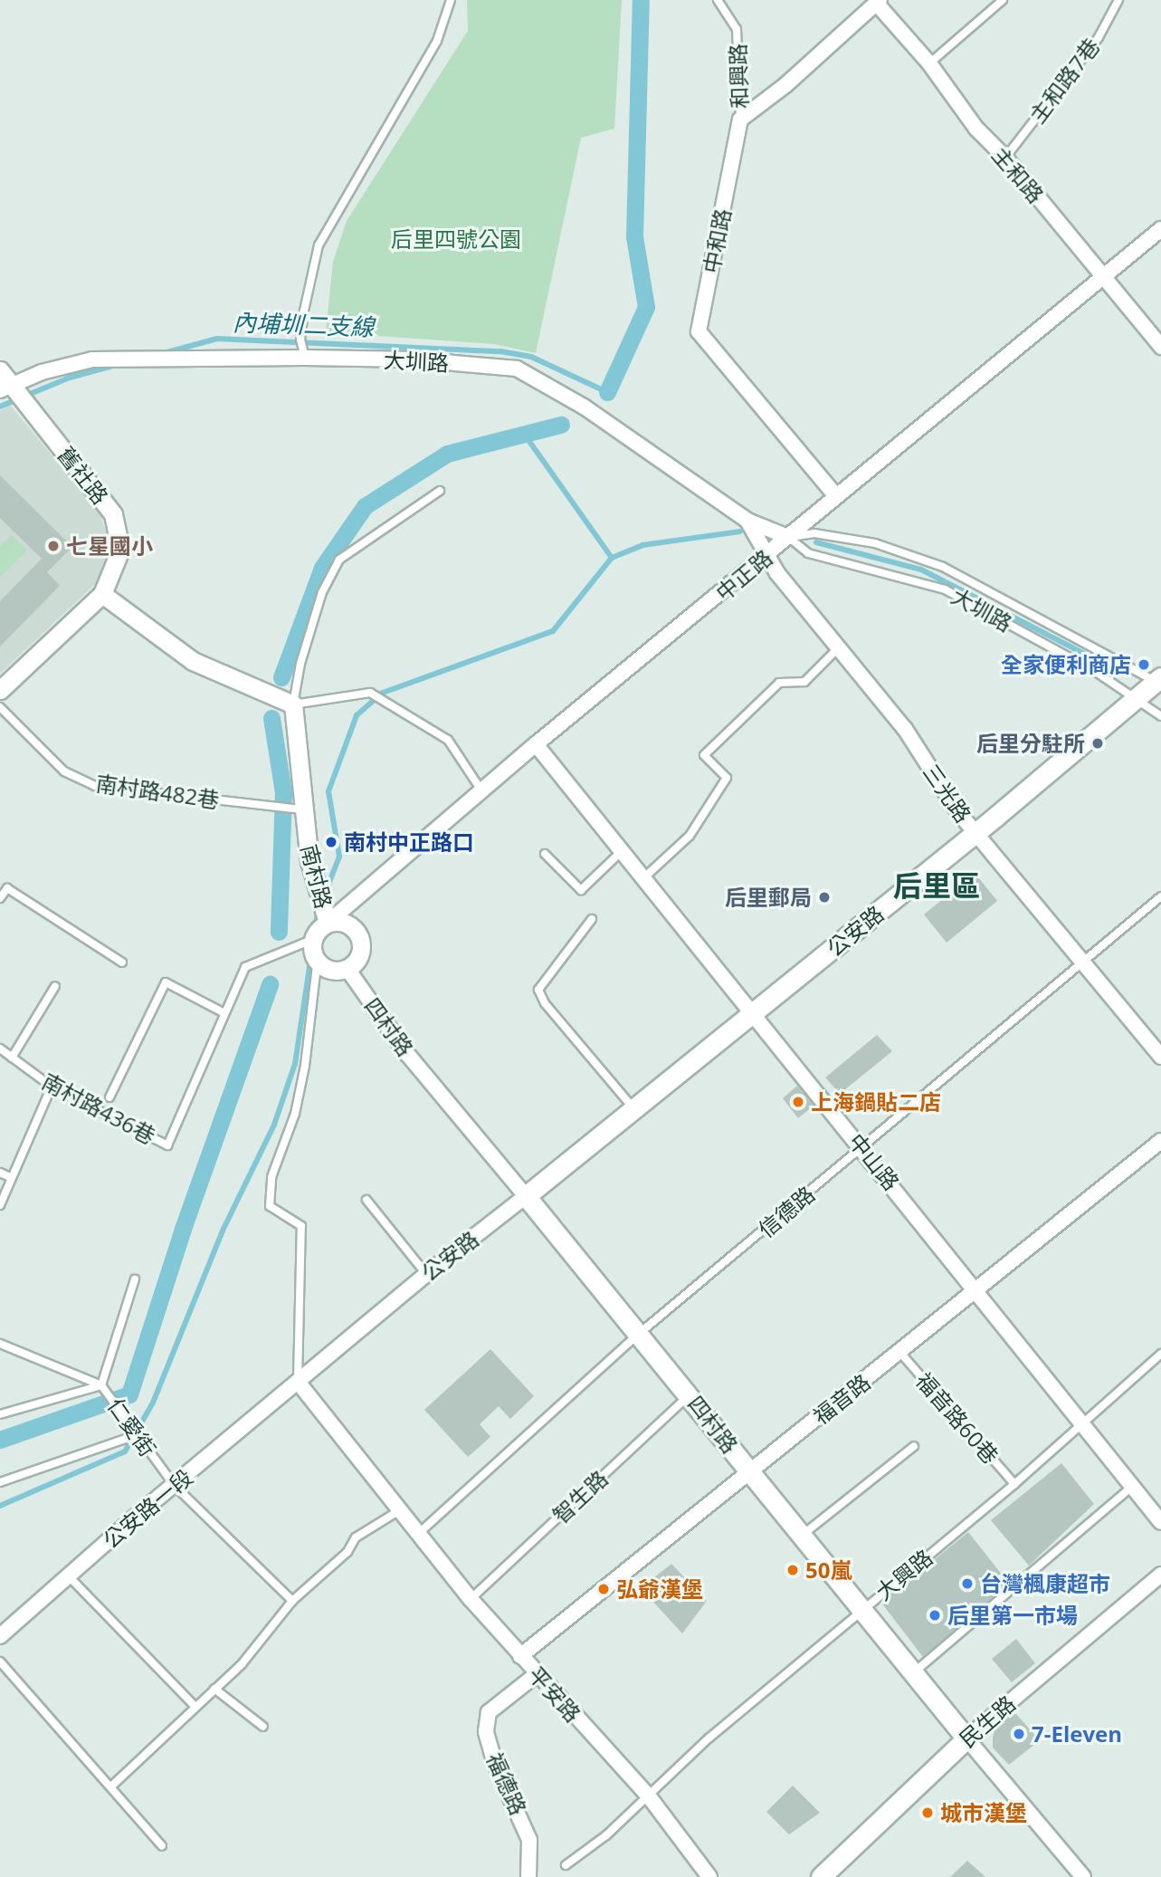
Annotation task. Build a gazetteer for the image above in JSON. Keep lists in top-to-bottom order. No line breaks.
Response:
{"streets":{"main road":["公安路","四村路","民生路"],"street":["主和路","中和路","大圳路","舊社路","中正路","三光路","南村路","中山路","福音路","公安路一段","平安路","福德路"],"lane":["和興路","主和路7巷","南村路482巷","南村路436巷","信德路","福音路60巷","仁愛街","智生路","大興路"]},"crossings":[["和興路","中和路"],["主和路7巷","主和路"],["主和路","中正路"],["中和路","中正路"],["大圳路","舊社路"],["大圳路","中正路"],["大圳路","三光路"],["大圳路","公安路"],["中正路","三光路"],["中正路","南村路"],["中正路","四村路"],["中正路","中山路"],["南村路482巷","南村路"],["三光路","公安路"],["三光路","信德路"],["南村路","公安路"],["南村路","四村路"],["南村路","公安路一段"],["南村路","平安路"],["公安路","四村路"],["公安路","中山路"],["公安路","公安路一段"],["公安路","平安路"],["四村路","信德路"],["四村路","福音路"],["四村路","智生路"],["四村路","大興路"],["四村路","民生路"],["中山路","信德路"],["中山路","福音路"],["中山路","大興路"],["信德路","平安路"],["福音路","福音路60巷"],["福音路","平安路"],["福音路60巷","大興路"],["仁愛街","公安路一段"],["智生路","平安路"],["公安路一段","平安路"],["大興路","平安路"],["平安路","福德路"]],"districts":["后里區"],"water":["內埔圳二支線"],"parks":["后里四號公園"],"places":["七星國小","全家便利商店","后里分駐所","南村中正路口","后里郵局","上海鍋貼二店","50嵐","台灣楓康超市","弘爺漢堡","后里第一市場","7-Eleven","城市漢堡"]}
